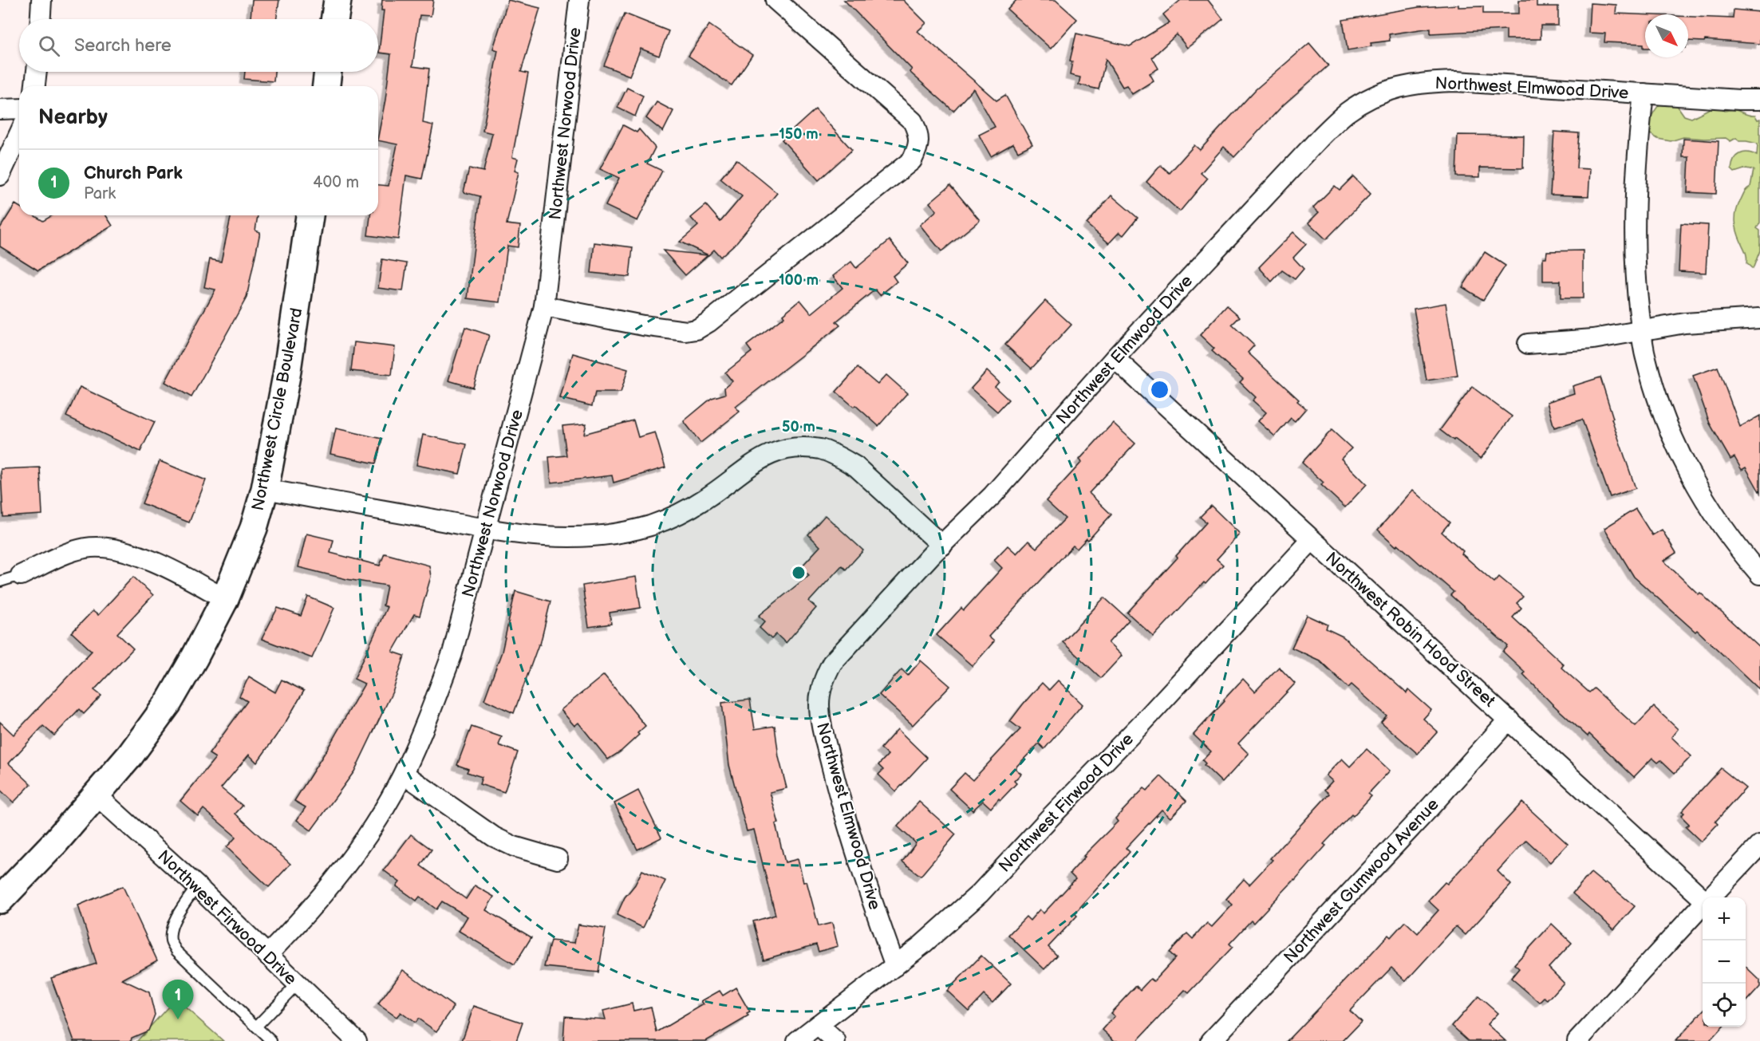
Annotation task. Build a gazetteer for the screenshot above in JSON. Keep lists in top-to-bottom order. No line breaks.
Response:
{"streets":{"main road":["Northwest Circle Boulevard"],"street":["Northwest Elmwood Drive","Northwest Norwood Drive","Northwest Robin Hood Street","Northwest Firwood Drive","Northwest Gumwood Avenue"]},"crossings":[["Northwest Elmwood Drive","Northwest Robin Hood Street"],["Northwest Elmwood Drive","Northwest Firwood Drive"],["Northwest Norwood Drive","Northwest Firwood Drive"],["Northwest Circle Boulevard","Northwest Firwood Drive"],["Northwest Robin Hood Street","Northwest Firwood Drive"],["Northwest Robin Hood Street","Northwest Gumwood Avenue"]],"north":"bottom right","page":{"search":"Search here","heading":"Nearby","list":[{"mark":"1","name":"Church Park","note":"Park","value":"400 m"}],"map_buttons":["+","−"],"pins":"1"},"rings":["150 m","100 m","50 m"]}
